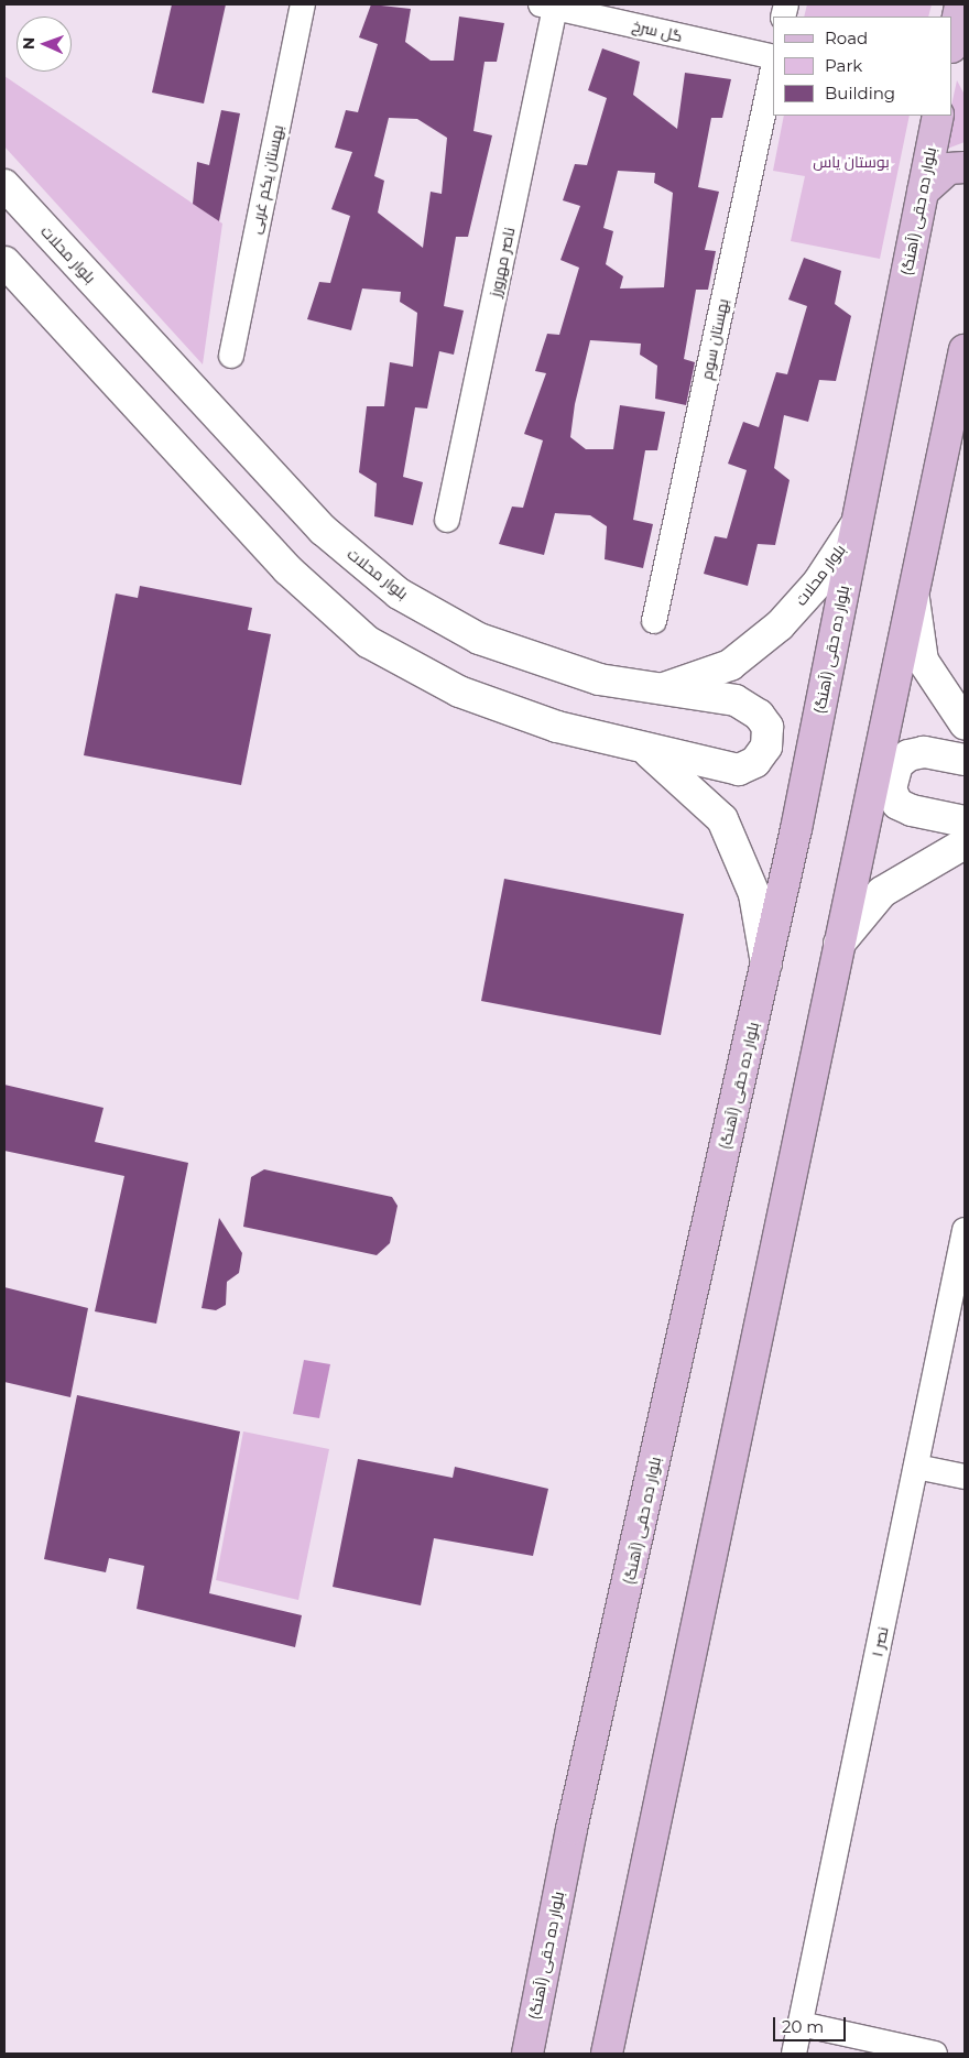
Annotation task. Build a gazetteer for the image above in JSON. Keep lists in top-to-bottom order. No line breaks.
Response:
{"streets":{"main road":["بلوار ده حقی (آهنگ)","بلوار محلات"],"street":["گل سرخ","بهستان یکم غربی","ناصر مهرورز","بهستان سوم","نصر ۱"]},"crossings":[["گل سرخ","ناصر مهرورز"],["بلوار ده حقی (آهنگ)","بلوار محلات"]],"parks":["بوستان یاس"],"legend":["Road","Park","Building"],"scale_bar":"20 m","north":"left"}
